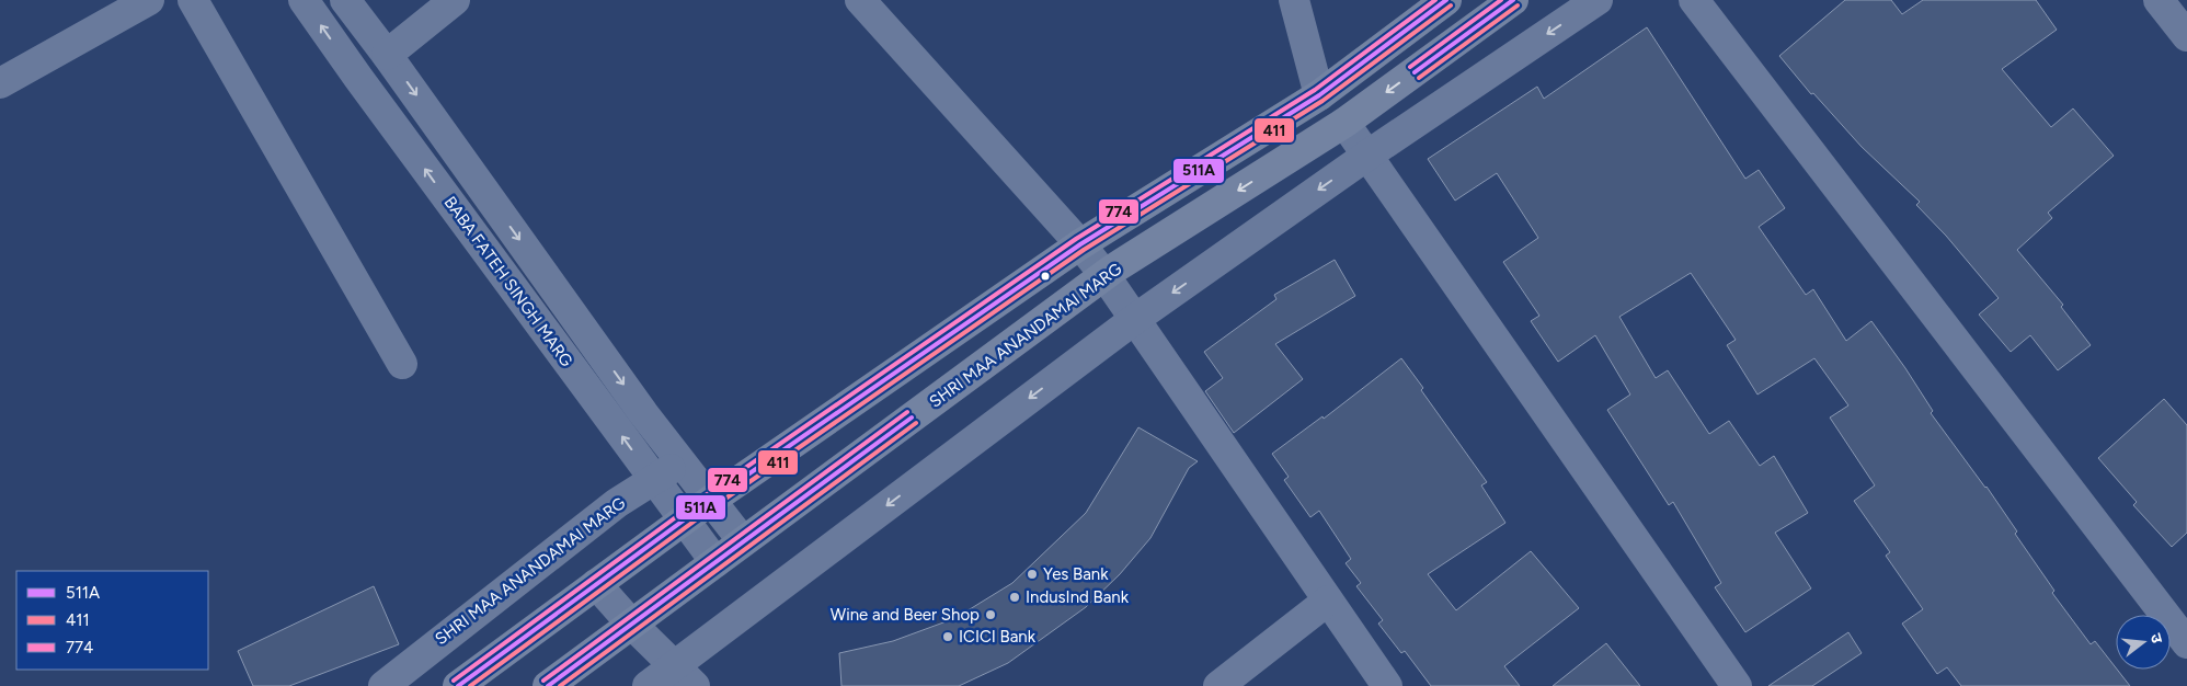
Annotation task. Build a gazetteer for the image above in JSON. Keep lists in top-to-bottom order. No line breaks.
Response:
{"streets":{"main road":["SHRI MAA ANANDAMAI MARG"],"street":["BABA FATEH SINGH MARG"]},"crossings":[["BABA FATEH SINGH MARG","SHRI MAA ANANDAMAI MARG"]],"places":["Yes Bank","IndusInd Bank","Wine and Beer Shop","ICICI Bank"],"lines":["transit line 511A","transit line 774","transit line 411"],"legend":["511A","411","774"],"north":"right"}
